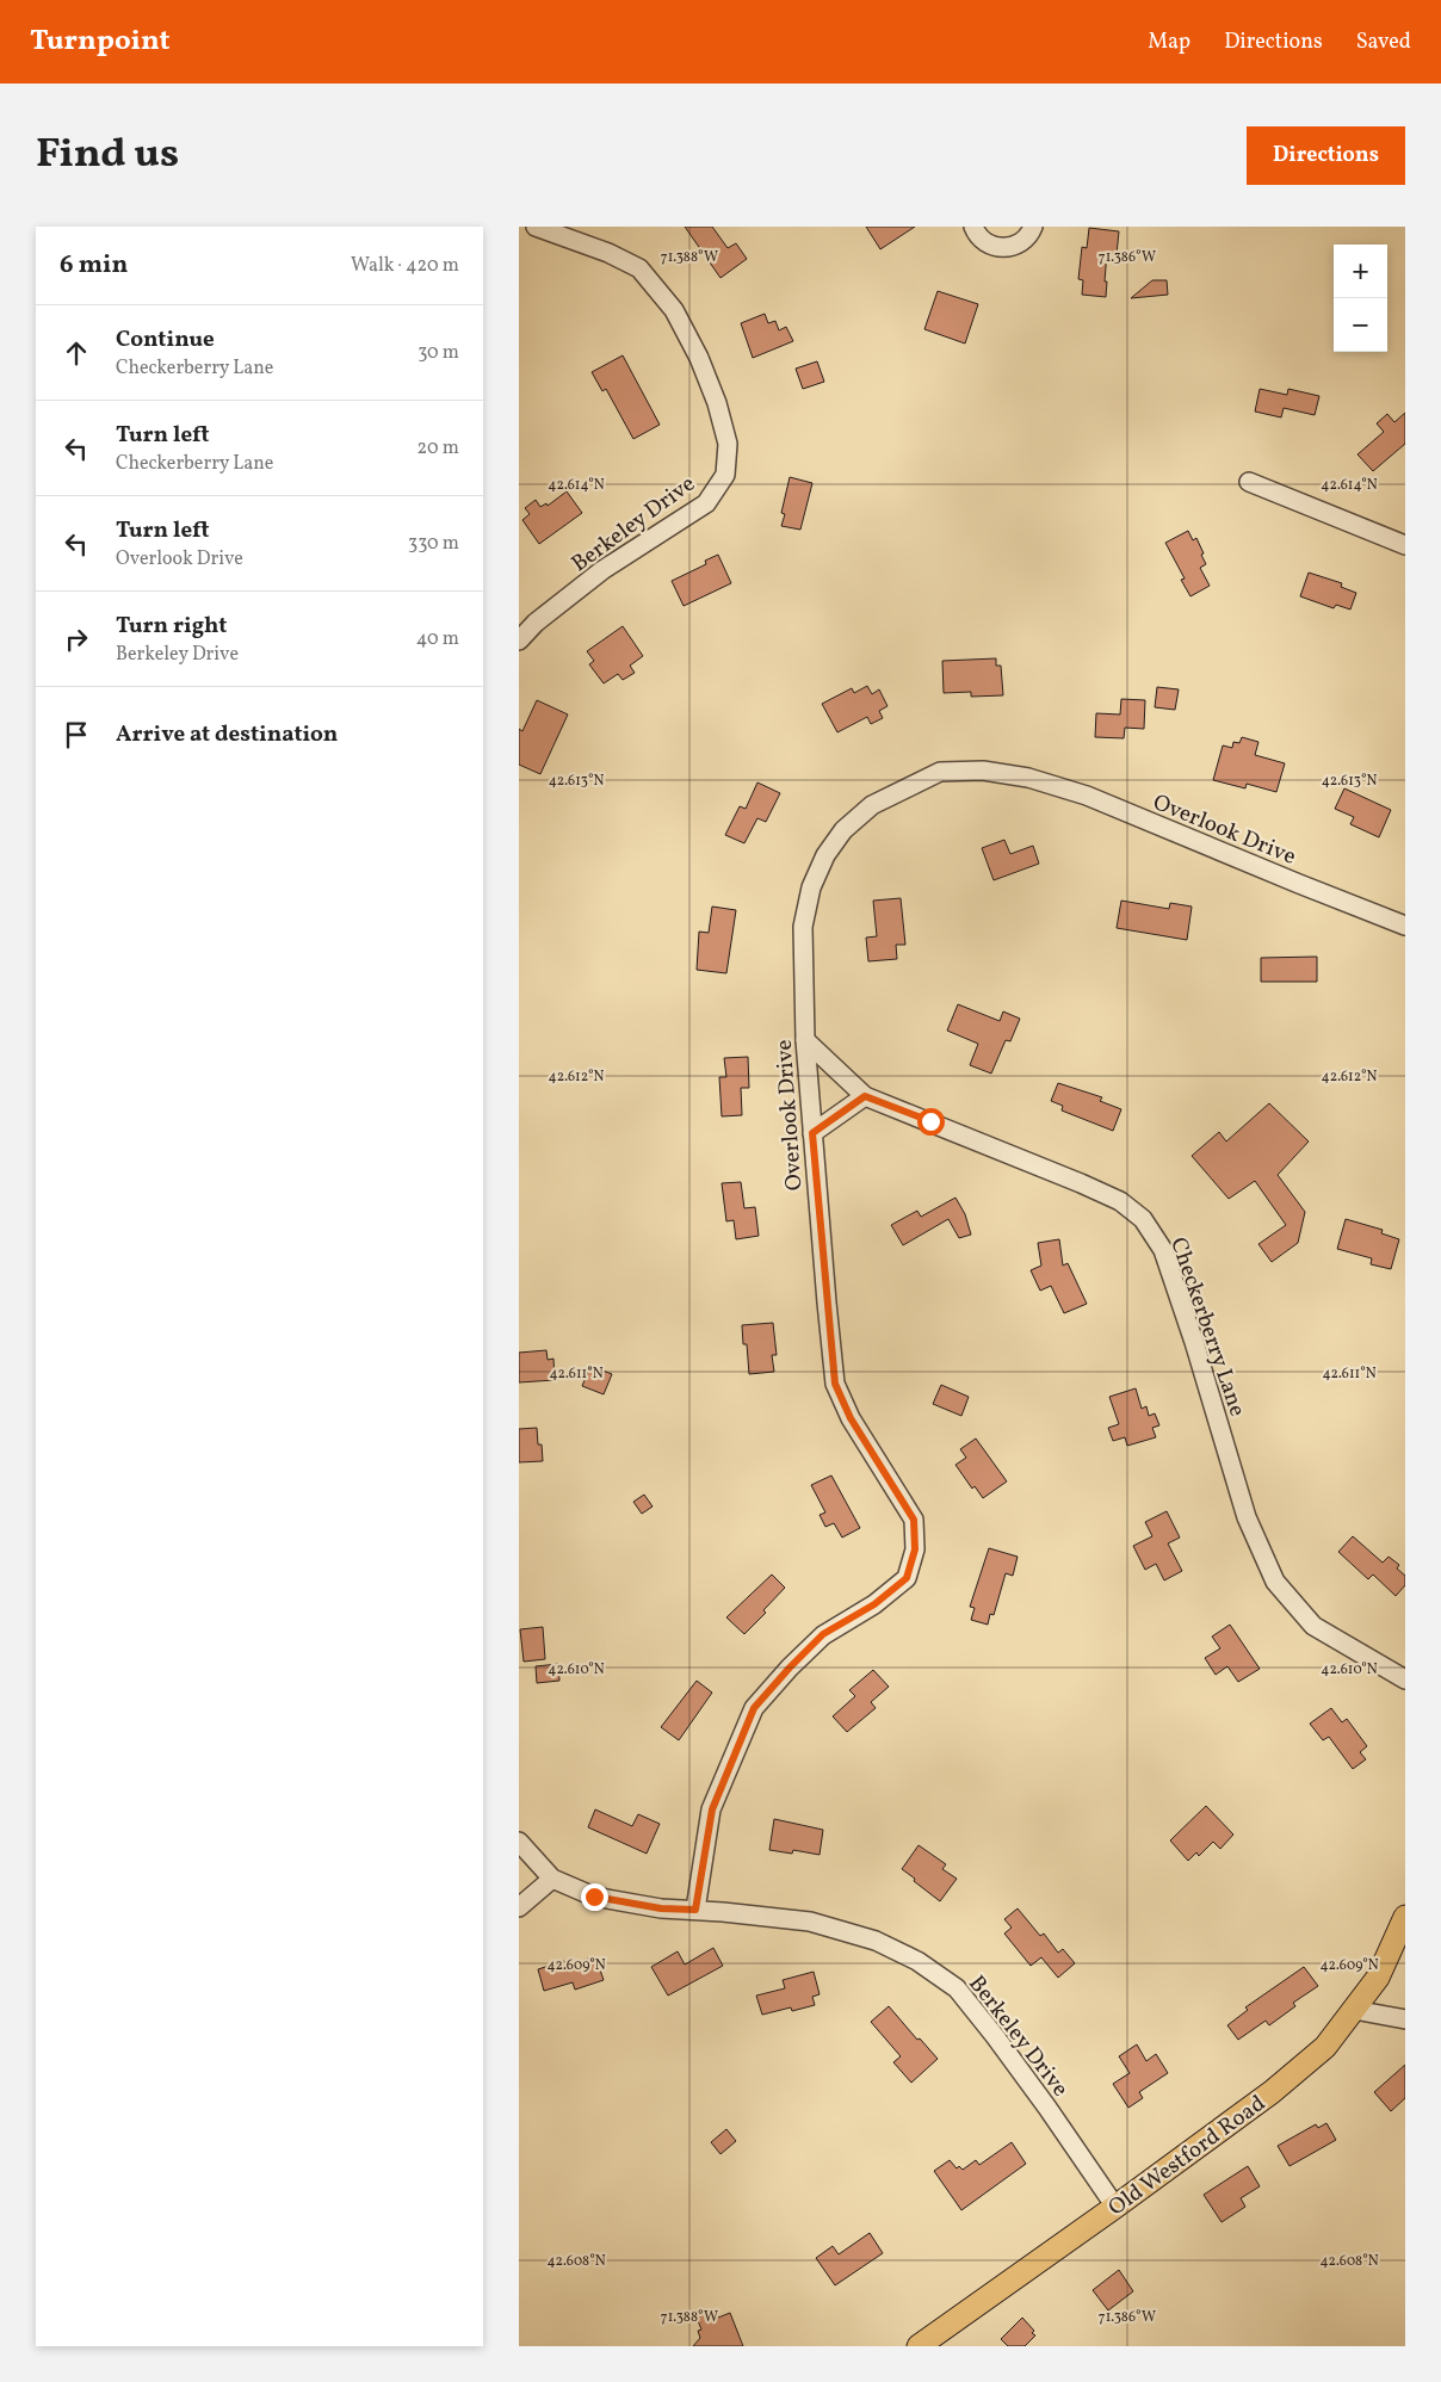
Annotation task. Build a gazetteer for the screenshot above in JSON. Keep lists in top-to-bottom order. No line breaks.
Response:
{"streets":{"main road":["Old Westford Road"],"street":["Berkeley Drive","Overlook Drive","Checkerberry Lane"]},"crossings":[["Berkeley Drive","Overlook Drive"],["Berkeley Drive","Old Westford Road"],["Overlook Drive","Checkerberry Lane"]],"page":{"header":"Turnpoint","nav":["Map","Directions","Saved"],"title":"Find us","buttons":"Directions","heading":["6 min","Walk · 420 m"],"map_buttons":["+","−"],"list":[["Continue","Checkerberry Lane","30 m"],["Turn left","Checkerberry Lane","20 m"],["Turn left","Overlook Drive","330 m"],["Turn right","Berkeley Drive","40 m"],"Arrive at destination"]},"coordinates":["71.388°W","71.386°W","42.614°N","42.613°N","42.612°N","42.611°N","42.610°N","42.609°N","42.608°N"]}
